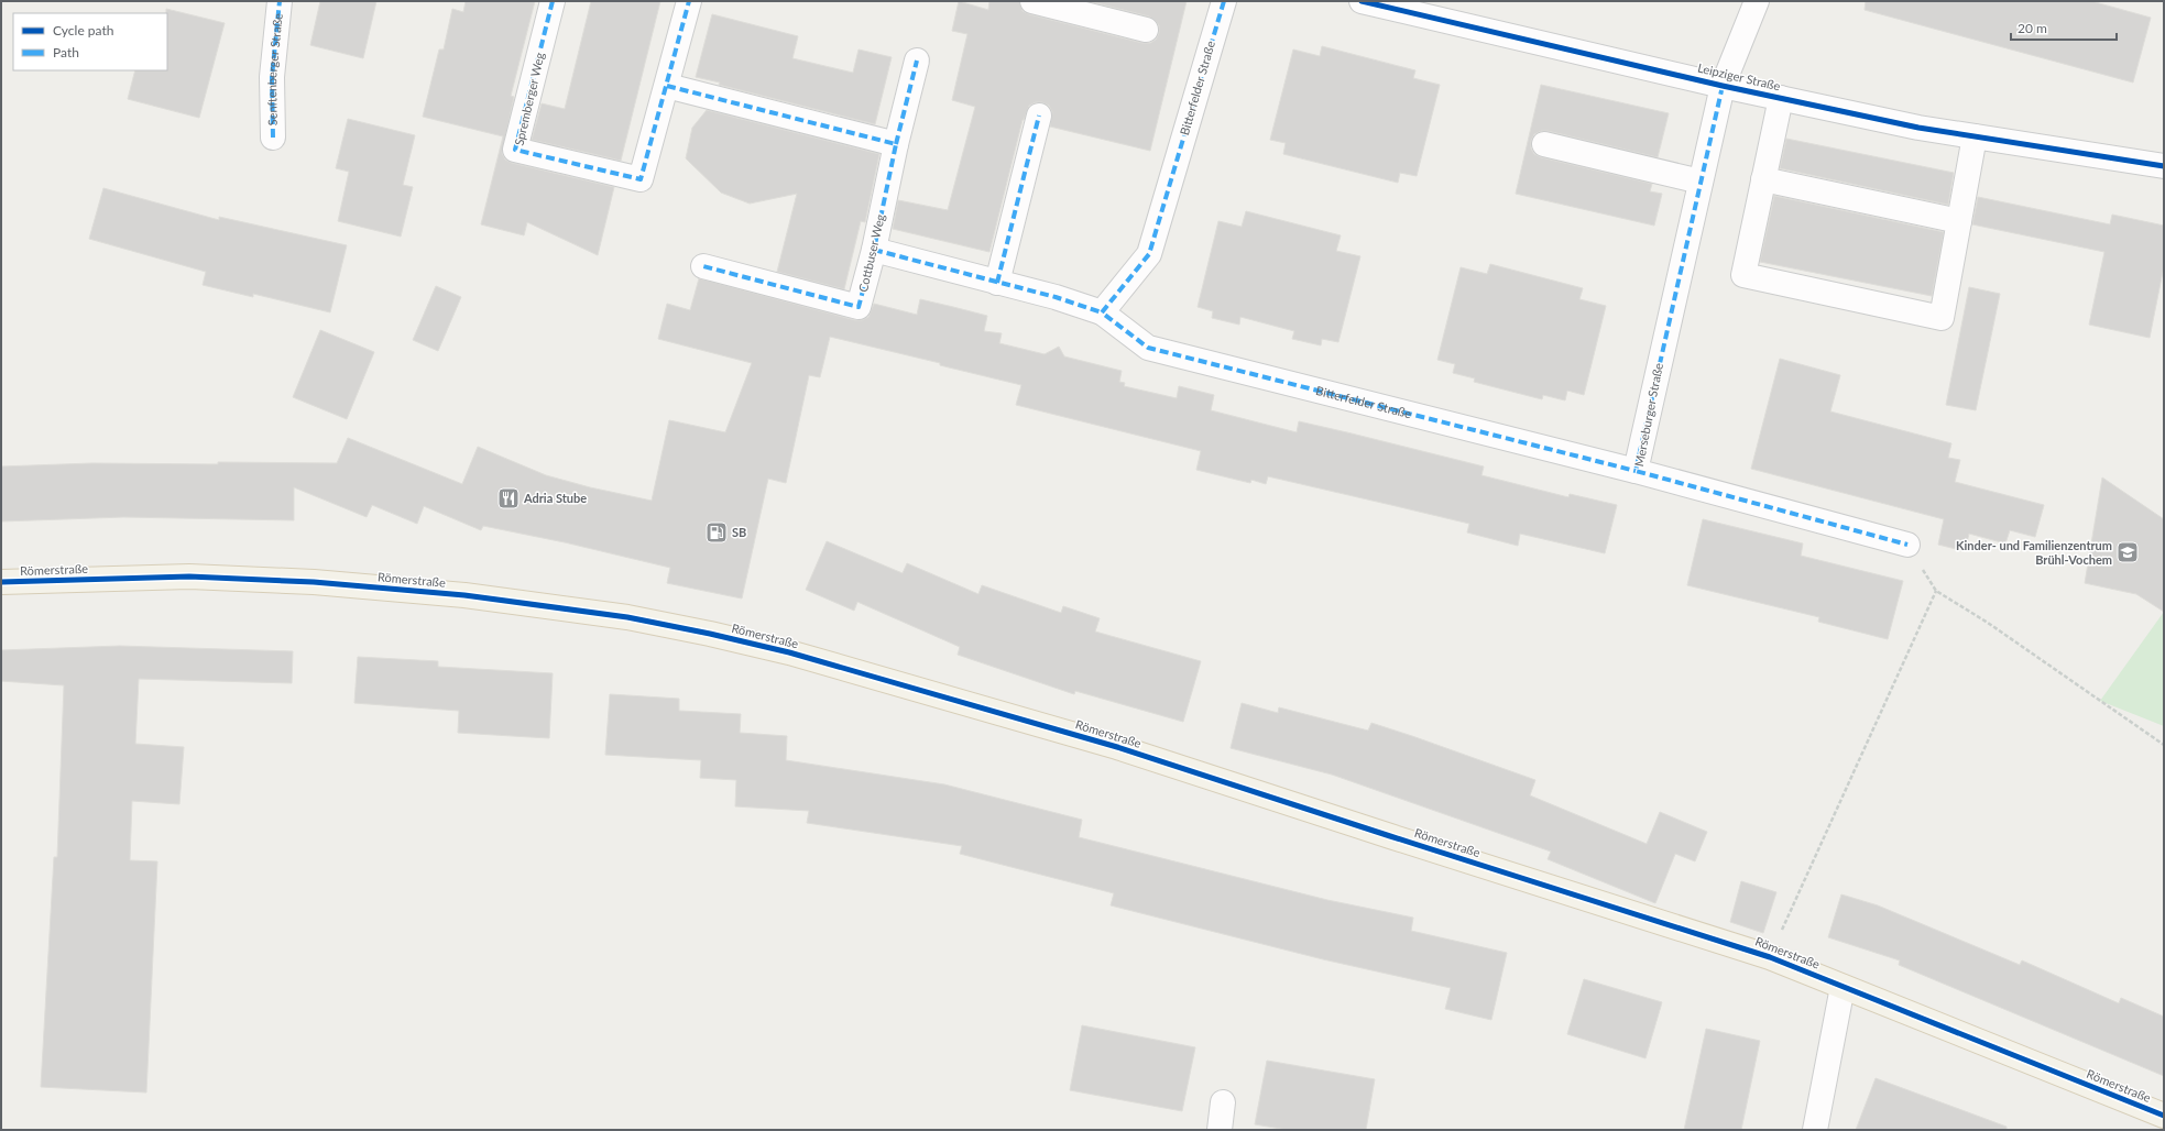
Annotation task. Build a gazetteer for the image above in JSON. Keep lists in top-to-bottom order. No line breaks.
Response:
{"streets":{"main road":["Römerstraße"],"street":["Senftenberger Straße","Leipziger Straße","Bitterfelder Straße","Spremberger Weg","Cottbuser Weg","Merseburger Straße"]},"crossings":[["Leipziger Straße","Merseburger Straße"],["Bitterfelder Straße","Cottbuser Weg"],["Bitterfelder Straße","Merseburger Straße"]],"places":{"restaurant":["Adria Stube"],"fuel station":["SB"],"school or university":["Kinder- und Familienzentrum Brühl-Vochem"]},"legend":["Cycle path","Path"],"scale_bar":"20 m"}
